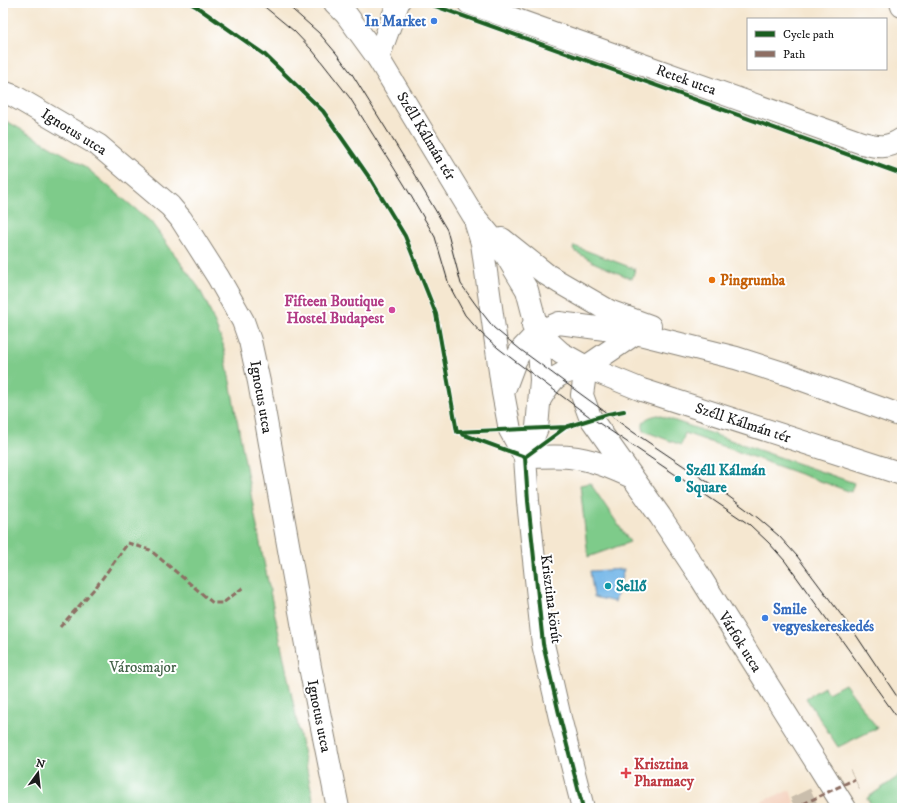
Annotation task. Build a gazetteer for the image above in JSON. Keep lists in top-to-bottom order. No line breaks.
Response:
{"streets":{"main road":["Retek utca","Ignotus utca","Széll Kálmán tér","Krisztina körút","Várfok utca"]},"crossings":[["Széll Kálmán tér","Krisztina körút"],["Széll Kálmán tér","Várfok utca"],["Krisztina körút","Várfok utca"]],"parks":["Városmajor"],"places":{"other":["In Market","Pingrumba","Fifteen Boutique Hostel Budapest","Széll Kálmán Square","Sellő","Smile vegyeskereskedés"],"health":["Krisztina Pharmacy"]},"legend":["Cycle path","Path"],"north":"top"}
